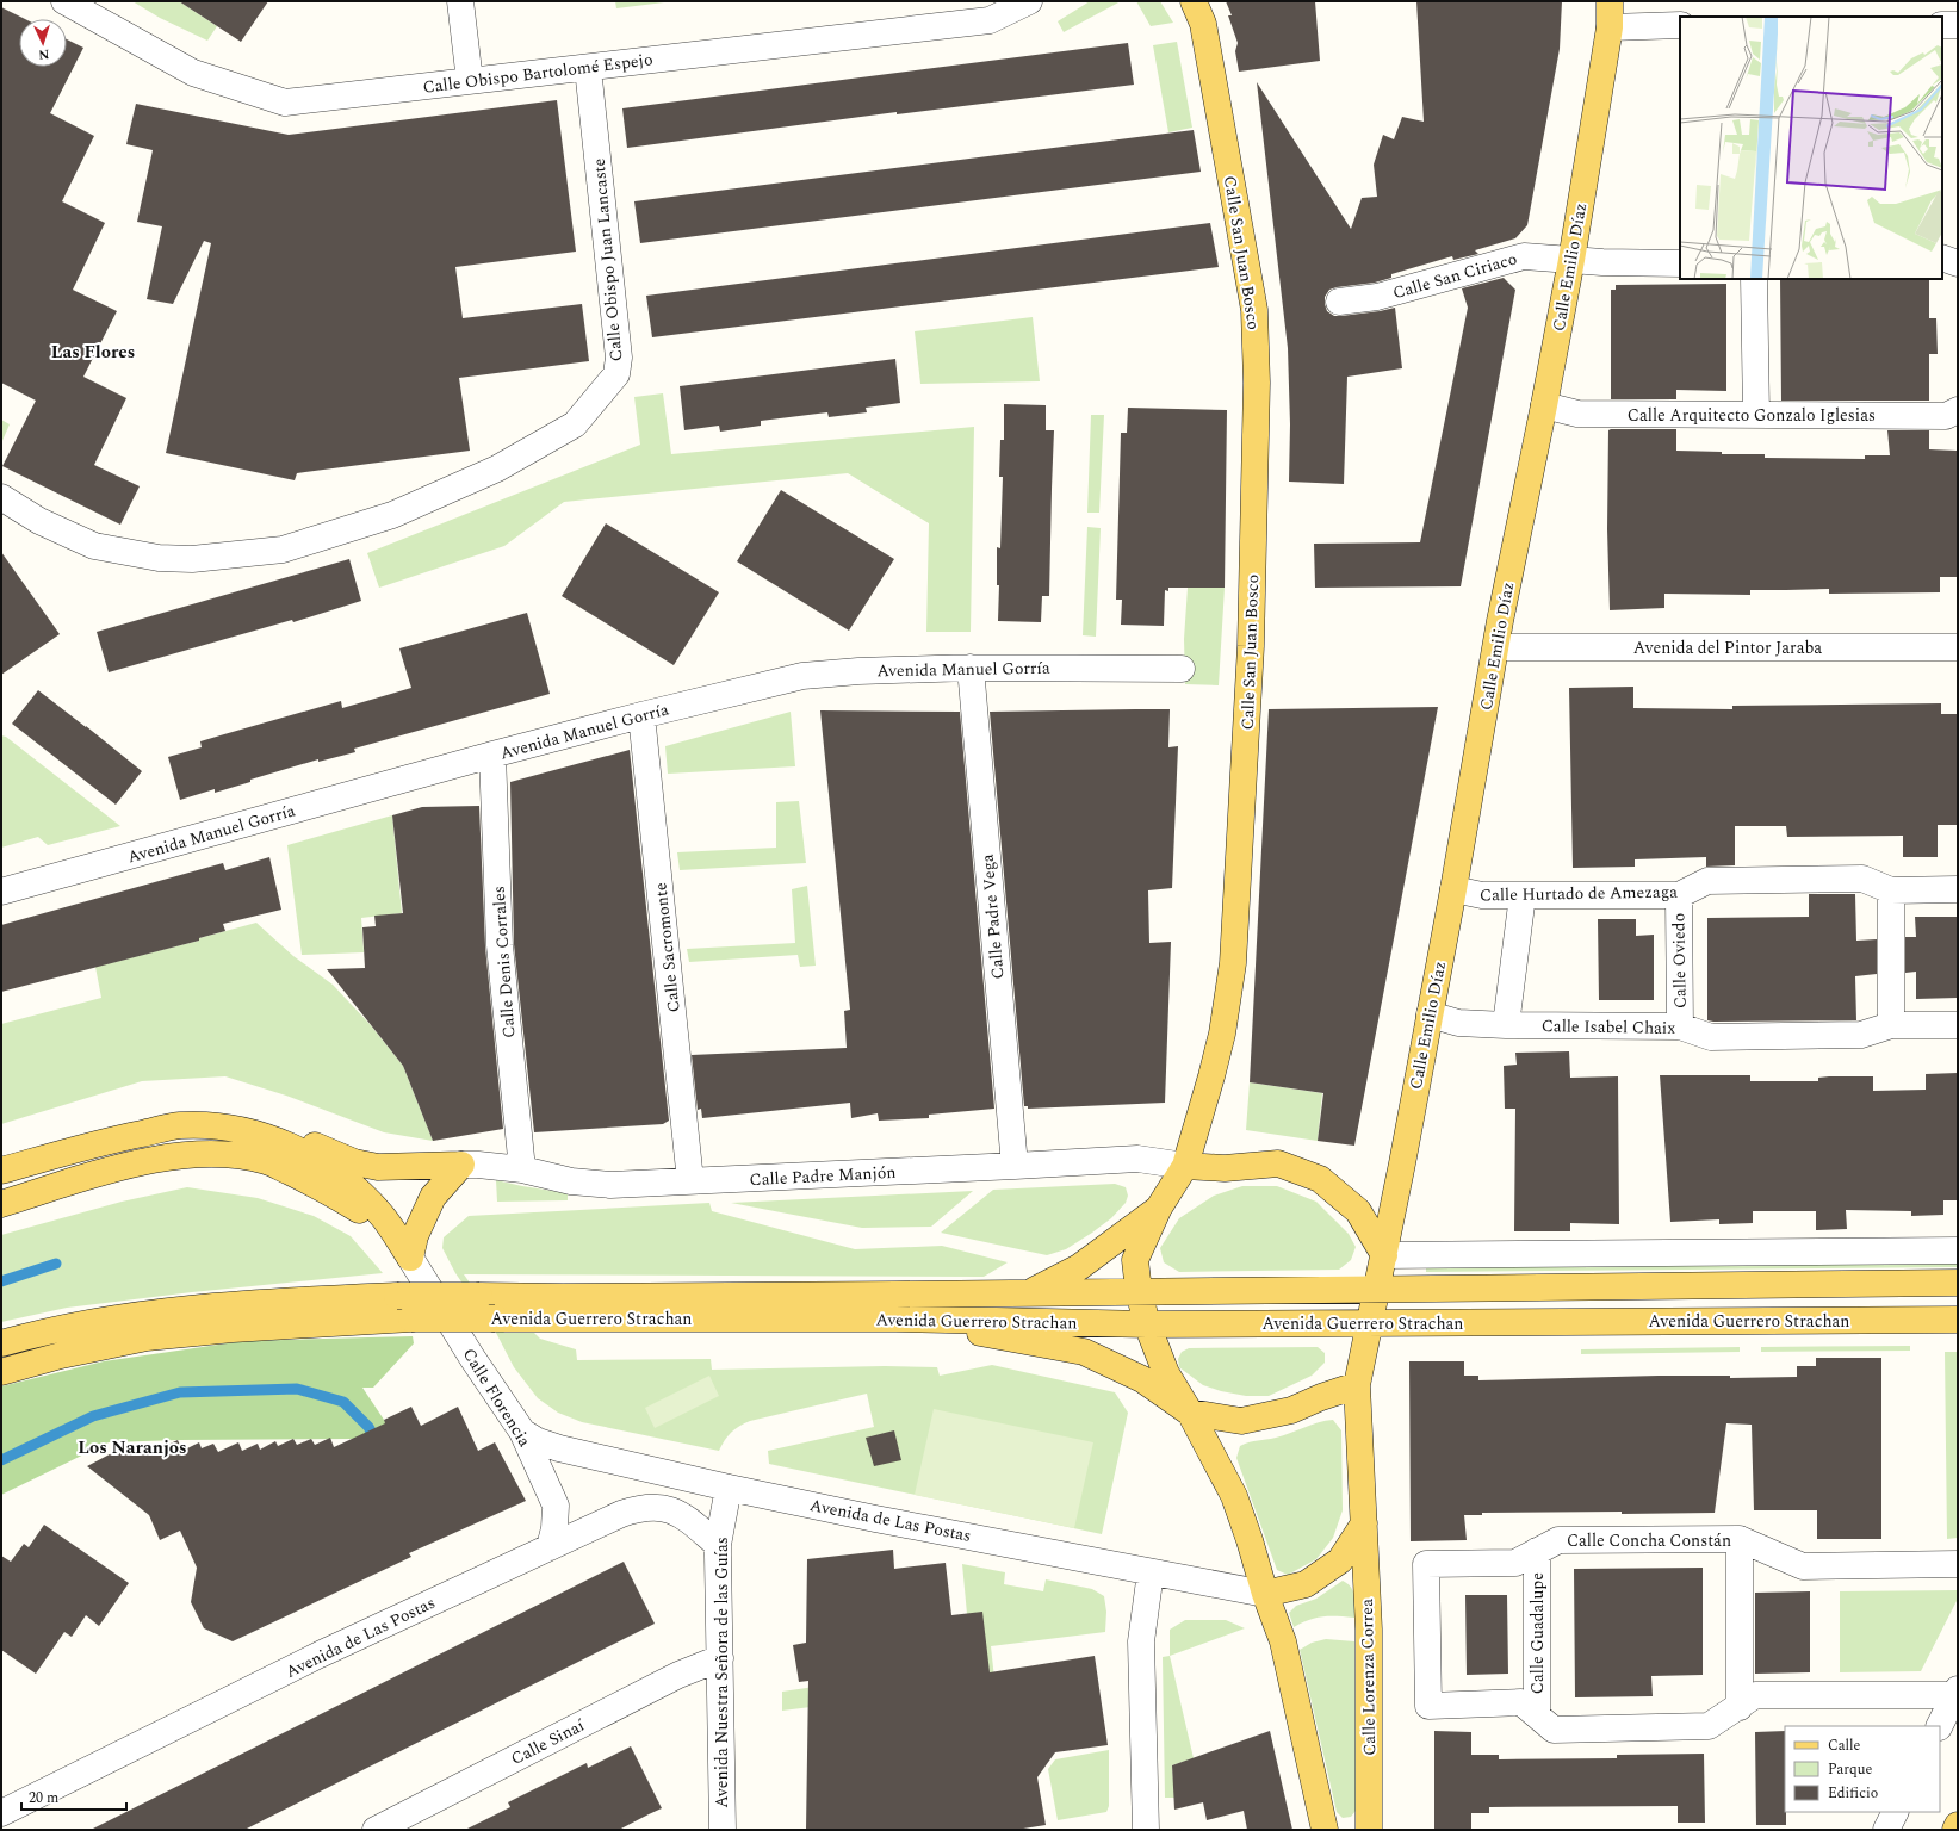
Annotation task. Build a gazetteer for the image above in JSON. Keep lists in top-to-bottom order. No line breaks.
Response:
{"streets":{"main road":["Calle San Juan Bosco","Calle Emilio Díaz","Avenida Guerrero Strachan","Calle Lorenza Correa"],"street":["Calle Obispo Bartolomé Espejo","Calle Obispo Juan Lancaste","Calle San Ciriaco","Calle Arquitecto Gonzalo Iglesias","Avenida del Pintor Jaraba","Avenida Manuel Gorría","Calle Hurtado de Amezaga","Calle Padre Vega","Calle Sacromonte","Calle Oviedo","Calle Denis Corrales","Calle Isabel Chaix","Calle Padre Manjón","Calle Florencia","Avenida de Las Postas","Calle Concha Constán","Calle Guadalupe","Avenida Nuestra Señora de las Guías","Calle Sinaí"]},"crossings":[["Calle Obispo Bartolomé Espejo","Calle Obispo Juan Lancaste"],["Calle San Juan Bosco","Calle Padre Manjón"],["Calle San Juan Bosco","Avenida Guerrero Strachan"],["Calle Emilio Díaz","Calle San Ciriaco"],["Calle Emilio Díaz","Calle Arquitecto Gonzalo Iglesias"],["Calle Emilio Díaz","Avenida del Pintor Jaraba"],["Calle Emilio Díaz","Calle Hurtado de Amezaga"],["Calle Emilio Díaz","Calle Isabel Chaix"],["Calle Emilio Díaz","Avenida Guerrero Strachan"],["Calle Emilio Díaz","Calle Lorenza Correa"],["Avenida Manuel Gorría","Calle Padre Vega"],["Avenida Manuel Gorría","Calle Sacromonte"],["Avenida Manuel Gorría","Calle Denis Corrales"],["Calle Hurtado de Amezaga","Calle Oviedo"],["Calle Padre Vega","Calle Padre Manjón"],["Calle Sacromonte","Calle Padre Manjón"],["Calle Oviedo","Calle Isabel Chaix"],["Calle Denis Corrales","Calle Padre Manjón"],["Avenida Guerrero Strachan","Calle Lorenza Correa"],["Calle Florencia","Avenida de Las Postas"],["Avenida de Las Postas","Avenida Nuestra Señora de las Guías"],["Calle Concha Constán","Calle Guadalupe"],["Avenida Nuestra Señora de las Guías","Calle Sinaí"]],"districts":["Las Flores","Los Naranjos"],"legend":["Calle","Parque","Edificio"],"scale_bar":"20 m","north":"bottom"}
